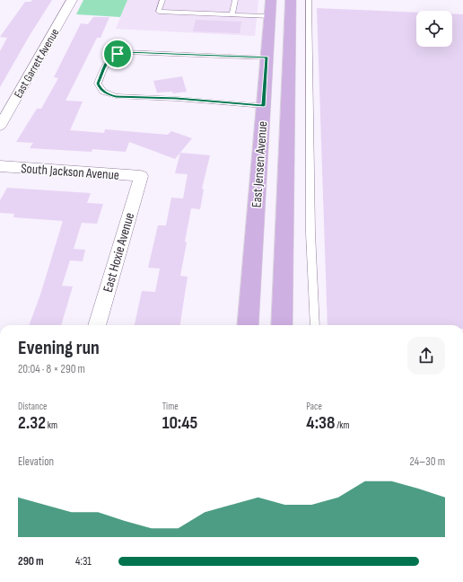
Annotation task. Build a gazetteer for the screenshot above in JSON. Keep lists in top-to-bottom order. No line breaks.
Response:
{"streets":{"main road":["East Jensen Avenue"],"street":["East Garrett Avenue","South Jackson Avenue","East Hoxie Avenue"]},"crossings":[["South Jackson Avenue","East Hoxie Avenue"]],"page":{"heading":["Evening run","20:04 · 8 × 290 m"],"stats":[["Distance","2.32 km"],["Time","10:45"],["Pace","4:38 /km"]],"chart":["Elevation","24–30 m"],"list":[{"name":"290 m","note":"4:31"}]}}
